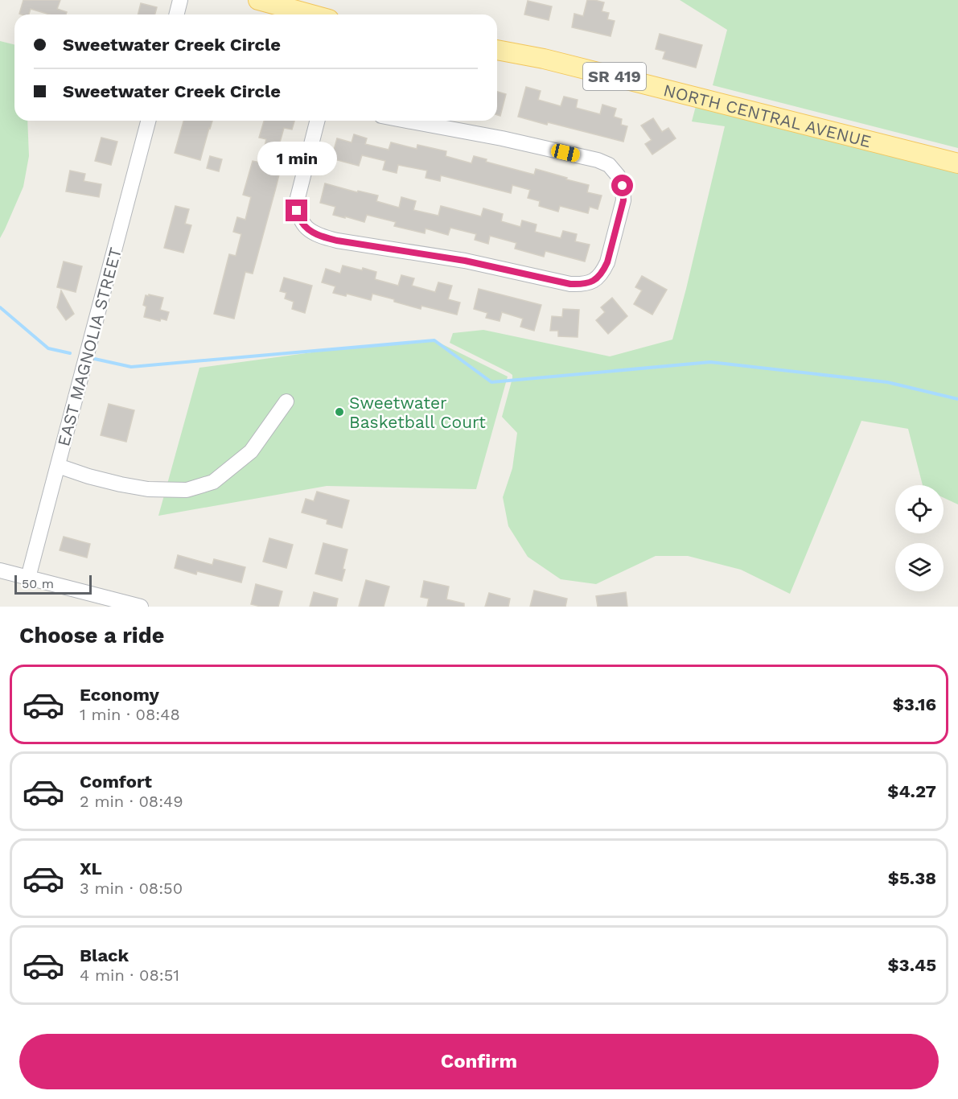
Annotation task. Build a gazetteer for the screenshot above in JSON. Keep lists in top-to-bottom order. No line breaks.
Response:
{"streets":{"main road":["SR 419","NORTH CENTRAL AVENUE"],"street":["EAST MAGNOLIA STREET"]},"places":["Sweetwater Basketball Court"],"scale_bar":"50 m","page":{"banner":["Sweetwater Creek Circle","Sweetwater Creek Circle"],"bubble":"1 min","scale":"50 m","heading":"Choose a ride","list":[{"name":"Economy","note":"1 min · 08:48","value":"$3.16"},{"name":"Comfort","note":"2 min · 08:49","value":"$4.27"},{"name":"XL","note":"3 min · 08:50","value":"$5.38"},{"name":"Black","note":"4 min · 08:51","value":"$3.45"}],"buttons":"Confirm"}}
